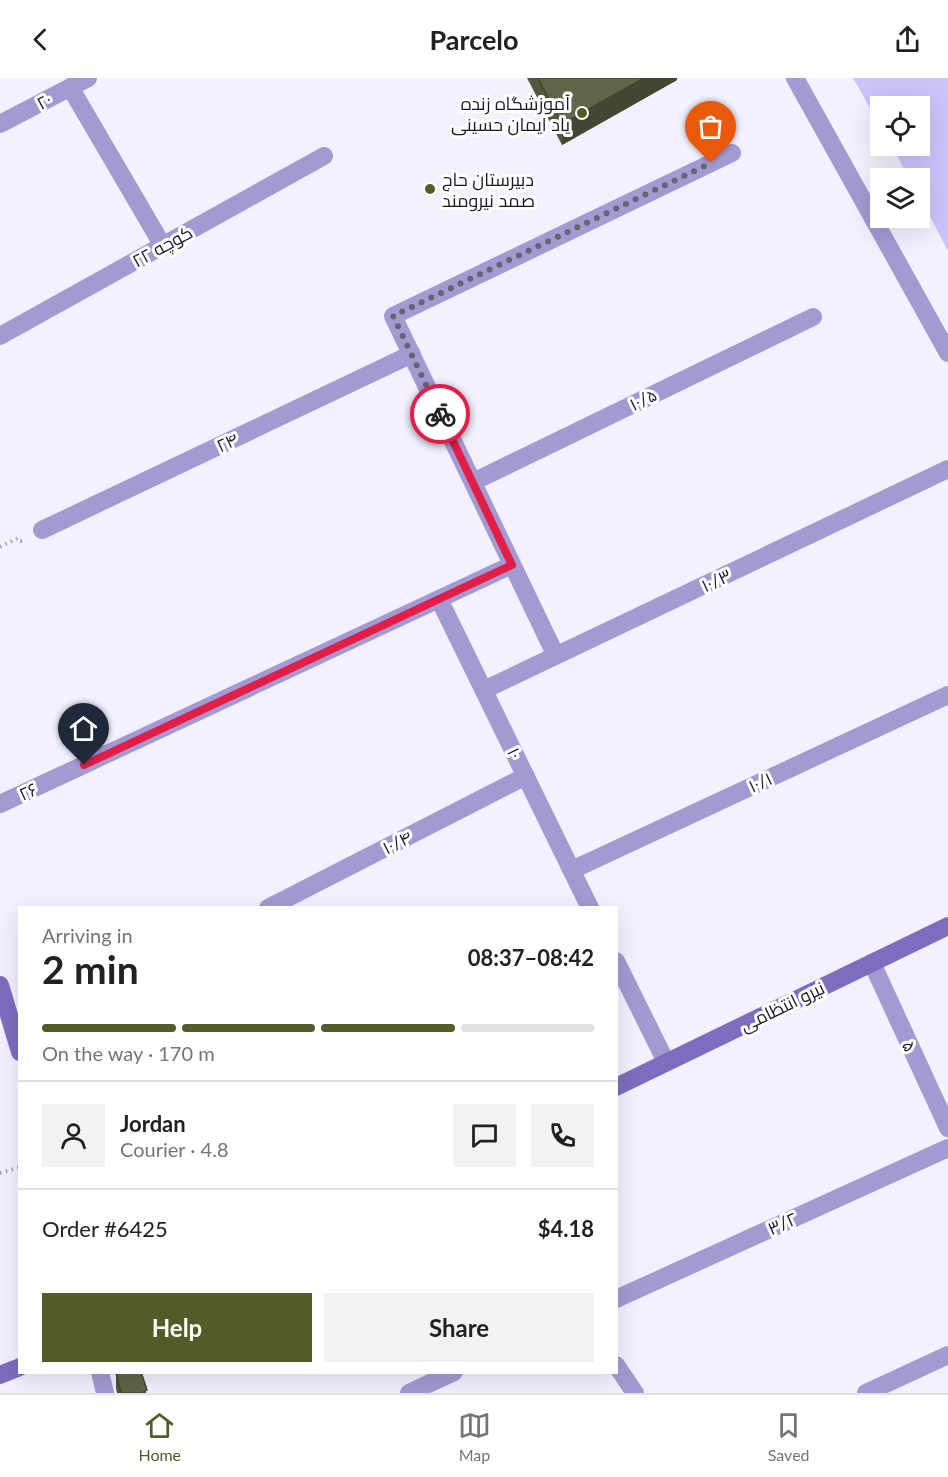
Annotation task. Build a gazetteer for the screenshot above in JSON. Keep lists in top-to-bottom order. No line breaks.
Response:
{"streets":{"street":["۲۰","کوچه ۲۲","۱۰/۵","۲۴","۱۰/۳","۱۰","۱۰/۱","۲۶","۱۰/۴","نیرو انتظامی","۵","۳/۲"]},"crossings":[["۱۰/۳","۱۰"],["۱۰","۱۰/۱"],["۱۰","۲۶"],["۱۰","۱۰/۴"],["نیرو انتظامی","۵"]],"places":["آموزشگاه زنده یاد ایمان حسینی","دبیرستان حاج صمد نیرومند"],"page":{"header":"Parcelo","heading":["2 min","Arriving in","08:37–08:42"],"panel":["Jordan","Courier · 4.8","Order #6425","$4.18"],"bar":"On the way · 170 m","buttons":["Help","Share"],"tabs":["Home","Map","Saved"]}}
